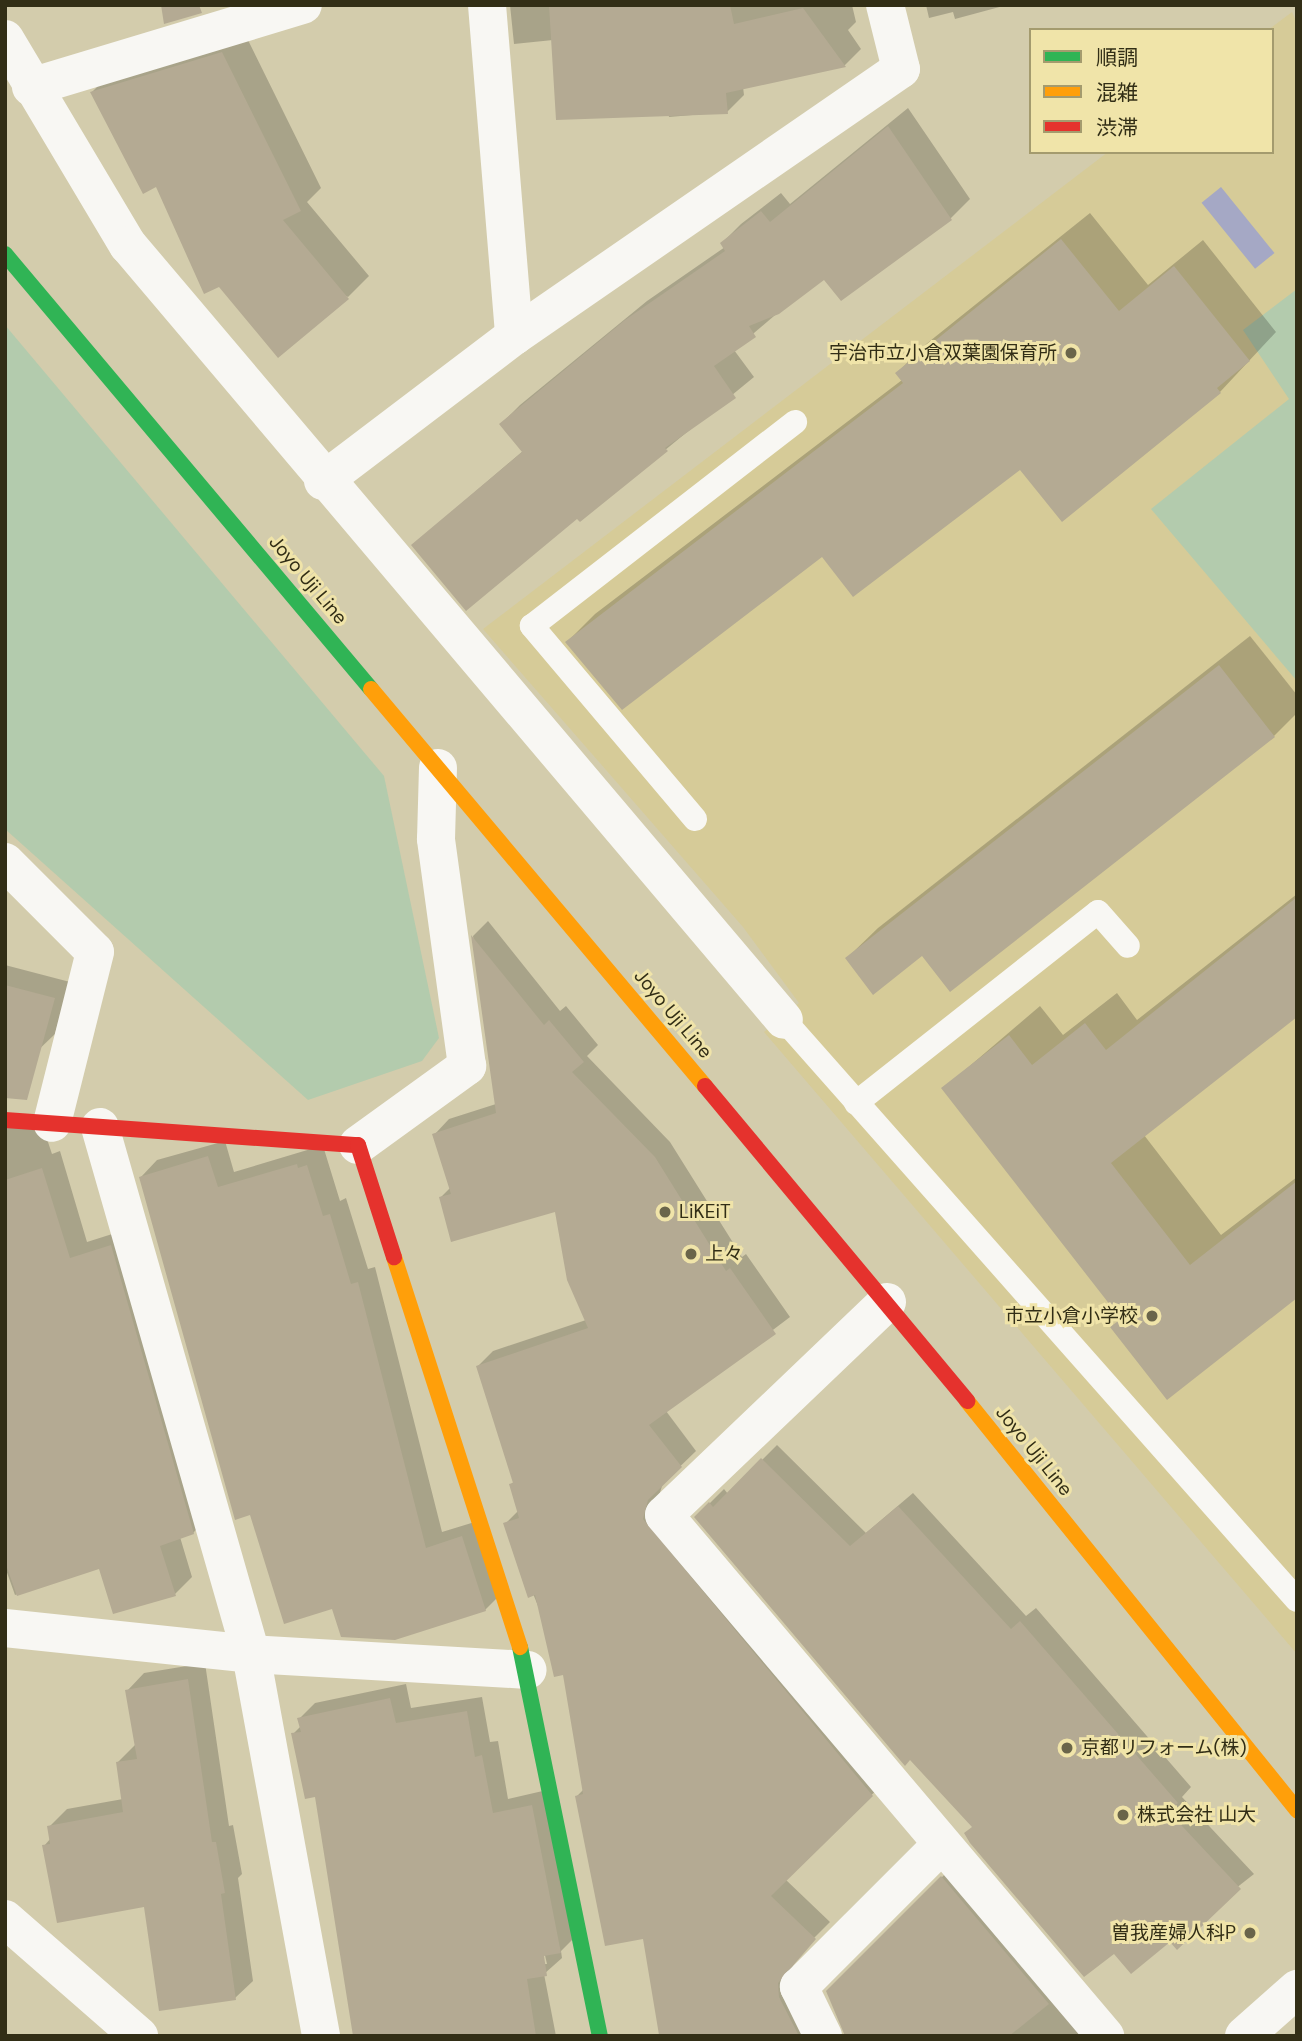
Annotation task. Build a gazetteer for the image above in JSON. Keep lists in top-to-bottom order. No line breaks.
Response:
{"streets":{"main road":["Joyo Uji Line"]},"places":["宇治市立小倉双葉園保育所","LiKEiT","上々","市立小倉小学校","京都リフォーム(株)","株式会社 山大","曽我産婦人科P"],"legend":["順調","混雑","渋滞"]}
